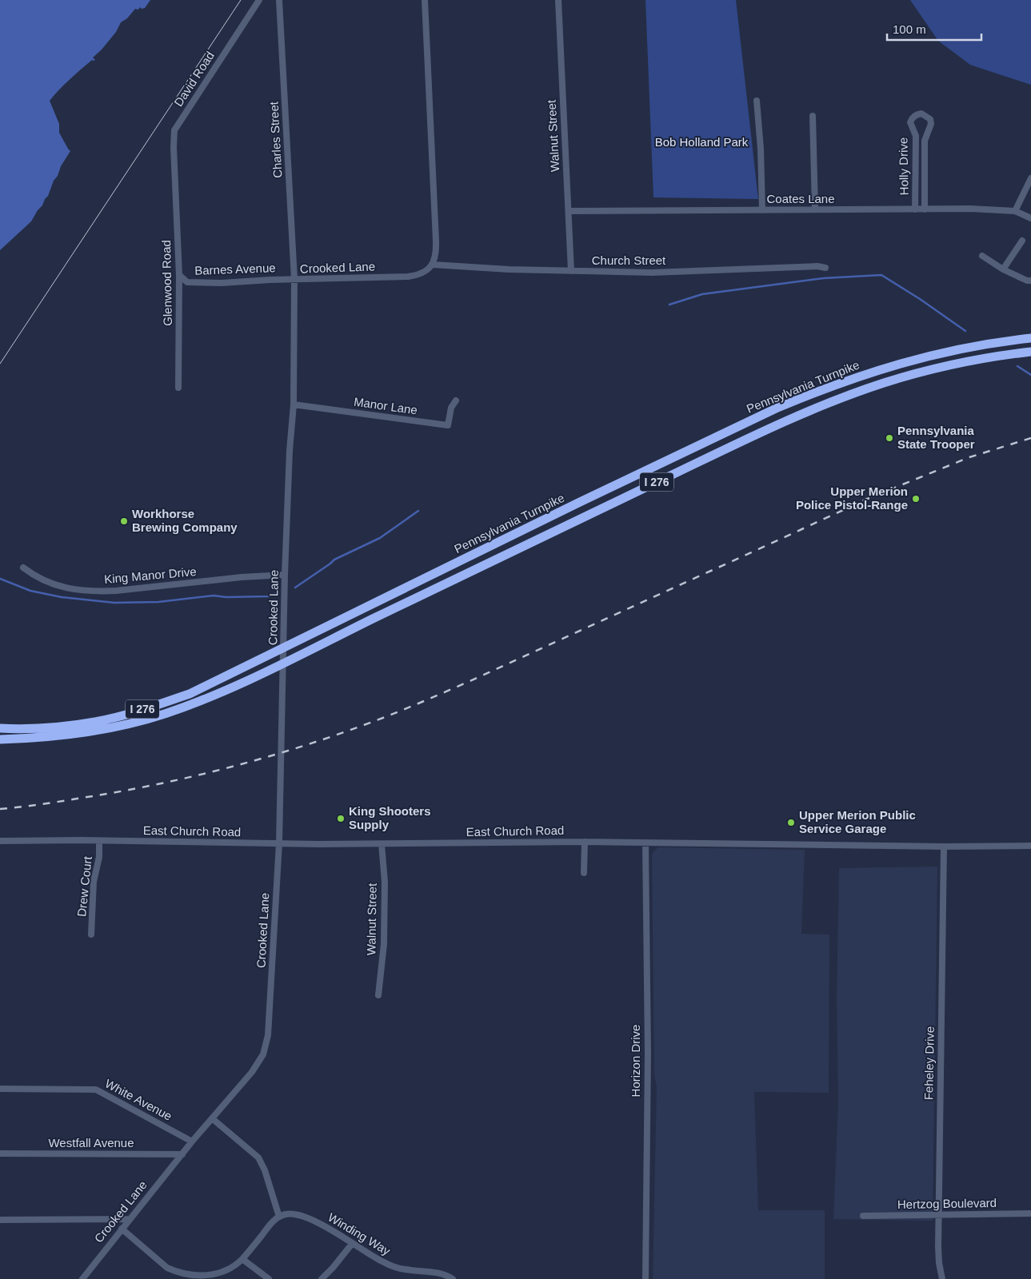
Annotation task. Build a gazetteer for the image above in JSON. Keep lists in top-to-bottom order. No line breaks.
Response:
{"streets":{"highway":["Pennsylvania Turnpike","I 276"],"street":["David Road","Walnut Street","Charles Street","Holly Drive","Coates Lane","Church Street","Crooked Lane","Barnes Avenue","Glenwood Road","Manor Lane","King Manor Drive","East Church Road","Drew Court","Horizon Drive","Feheley Drive","White Avenue","Westfall Avenue","Hertzog Boulevard","Winding Way"]},"crossings":[["David Road","Glenwood Road"],["Walnut Street","Coates Lane"],["Walnut Street","Church Street"],["Walnut Street","East Church Road"],["Charles Street","Crooked Lane"],["Charles Street","Barnes Avenue"],["Holly Drive","Coates Lane"],["Church Street","Crooked Lane"],["Crooked Lane","Barnes Avenue"],["Crooked Lane","Manor Lane"],["Crooked Lane","King Manor Drive"],["Crooked Lane","East Church Road"],["Crooked Lane","White Avenue"],["Crooked Lane","Westfall Avenue"],["Barnes Avenue","Glenwood Road"],["East Church Road","Drew Court"],["East Church Road","Horizon Drive"],["East Church Road","Feheley Drive"],["Feheley Drive","Hertzog Boulevard"]],"parks":["Bob Holland Park"],"places":["Pennsylvania State Trooper","Upper Merion Police Pistol-Range","Workhorse Brewing Company","King Shooters Supply","Upper Merion Public Service Garage"],"scale_bar":"100 m"}
